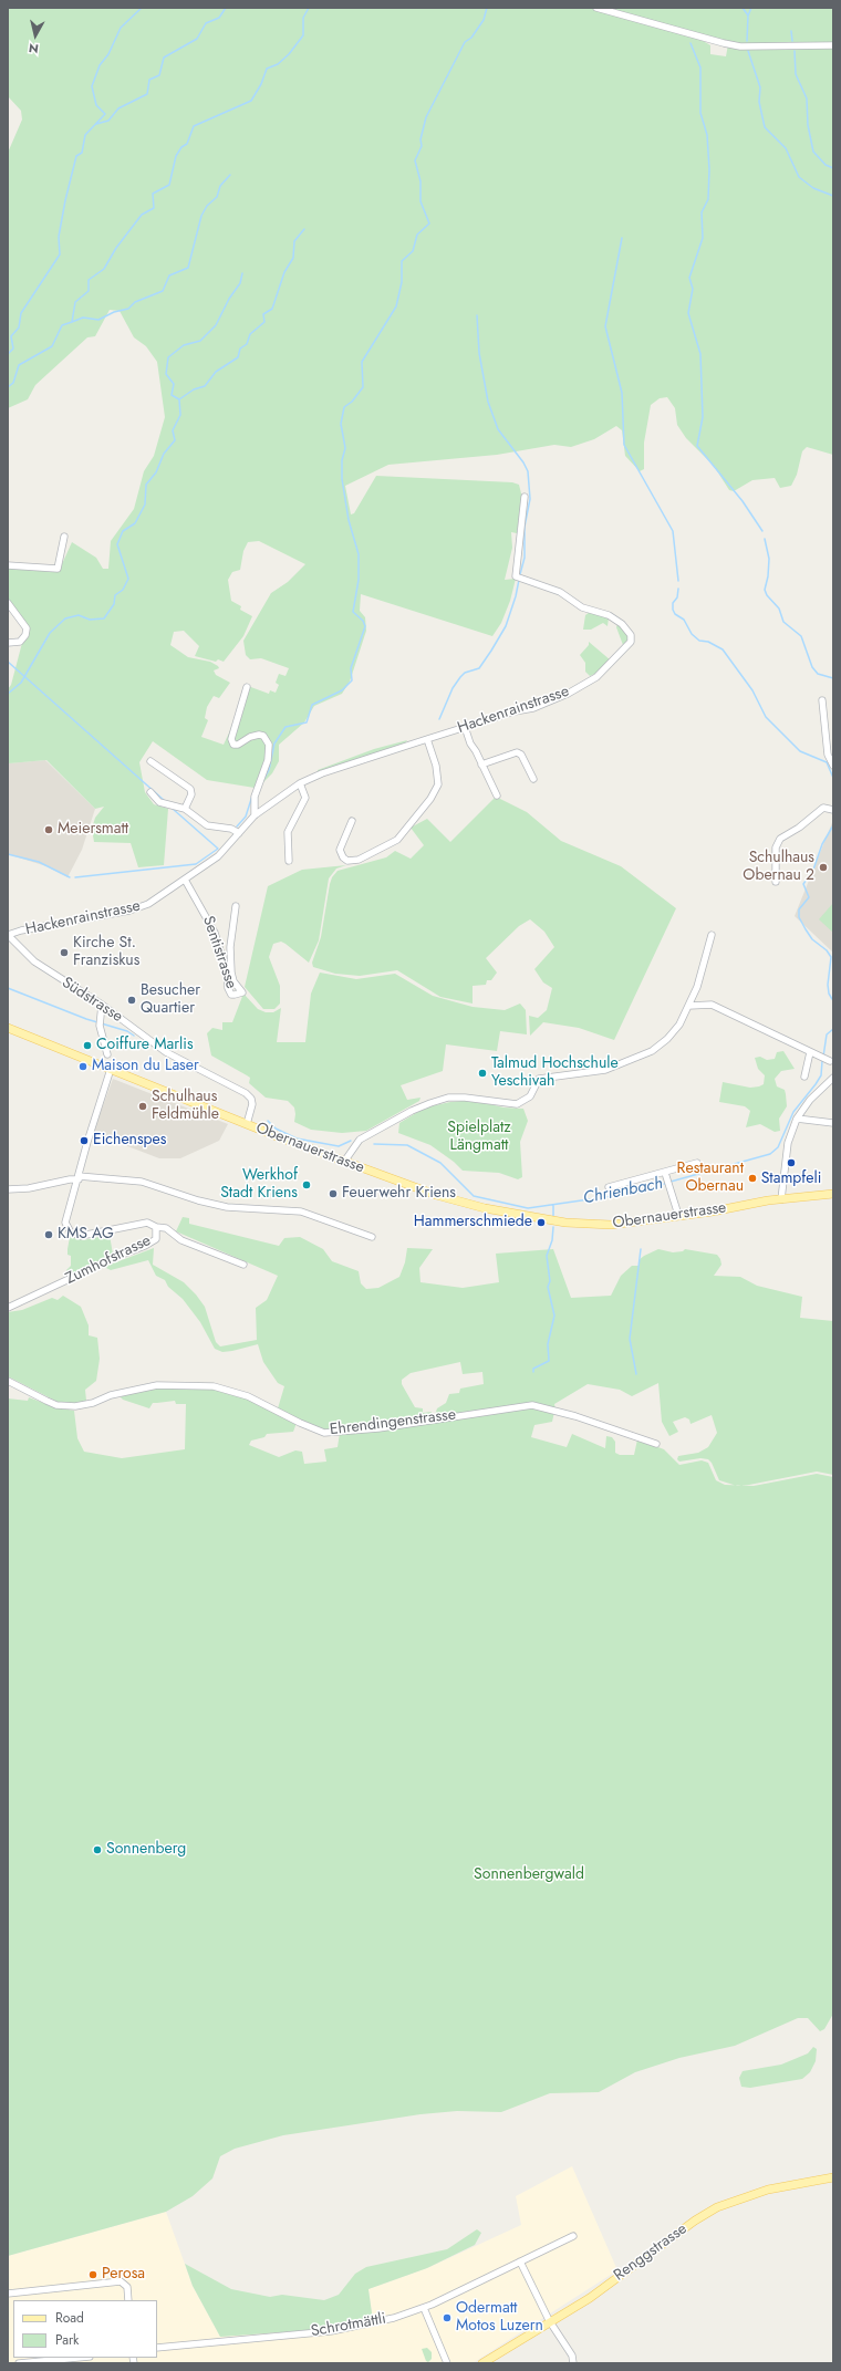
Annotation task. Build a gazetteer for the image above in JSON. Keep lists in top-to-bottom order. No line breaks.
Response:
{"streets":{"main road":["Obernauerstrasse","Renggstrasse"],"street":["Hackenrainstrasse","Sentistrasse","Südstrasse","Zumhofstrasse","Ehrendingenstrasse","Schrotmättli"]},"crossings":[["Hackenrainstrasse","Sentistrasse"],["Hackenrainstrasse","Südstrasse"],["Südstrasse","Obernauerstrasse"],["Obernauerstrasse","Zumhofstrasse"]],"water":["Chrienbach"],"parks":["Spielplatz Längmatt","Sonnenbergwald"],"places":["Meiersmatt","Schulhaus Obernau 2","Kirche St. Franziskus","Besucher Quartier","Coiffure Marlis","Maison du Laser","Talmud Hochschule Yeschivah","Schulhaus Feldmühle","Eichenspes","Stampfeli","Restaurant Obernau","Werkhof Stadt Kriens","Feuerwehr Kriens","Hammerschmiede","KMS AG","Sonnenberg","Perosa","Odermatt Motos Luzern"],"legend":["Road","Park"],"north":"bottom"}
